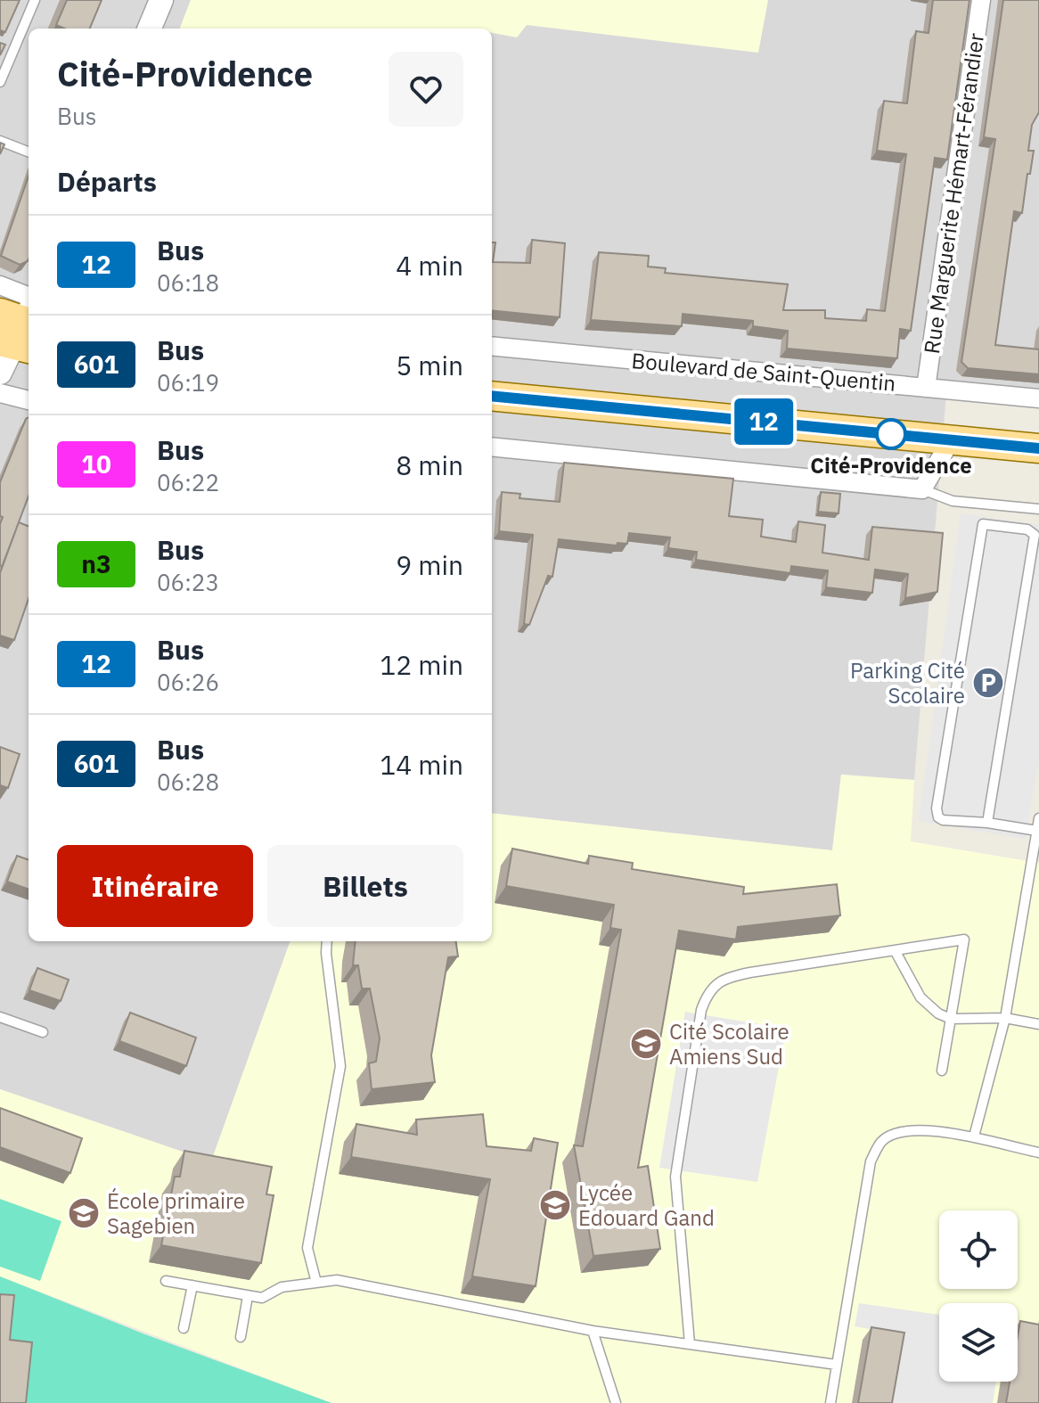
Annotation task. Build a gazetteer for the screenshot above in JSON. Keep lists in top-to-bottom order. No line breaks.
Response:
{"streets":{"street":["Rue Marguerite Hémart-Férandier","Boulevard de Saint-Quentin"]},"crossings":[["Rue Marguerite Hémart-Férandier","Boulevard de Saint-Quentin"]],"places":{"other":["Cité-Providence"],"parking":["Parking Cité Scolaire"],"school or university":["Cité Scolaire Amiens Sud","Lycée Edouard Gand","École primaire Sagebien"]},"lines":["bus line 12"],"page":{"on_map":"12","heading":[["Cité-Providence","Bus"],"Départs"],"list":[{"mark":"12","name":"Bus","note":"06:18","value":"4 min"},{"mark":"601","name":"Bus","note":"06:19","value":"5 min"},{"mark":"10","name":"Bus","note":"06:22","value":"8 min"},{"mark":"n3","name":"Bus","note":"06:23","value":"9 min"},{"mark":"12","name":"Bus","note":"06:26","value":"12 min"},{"mark":"601","name":"Bus","note":"06:28","value":"14 min"}],"buttons":["Itinéraire","Billets"]}}
